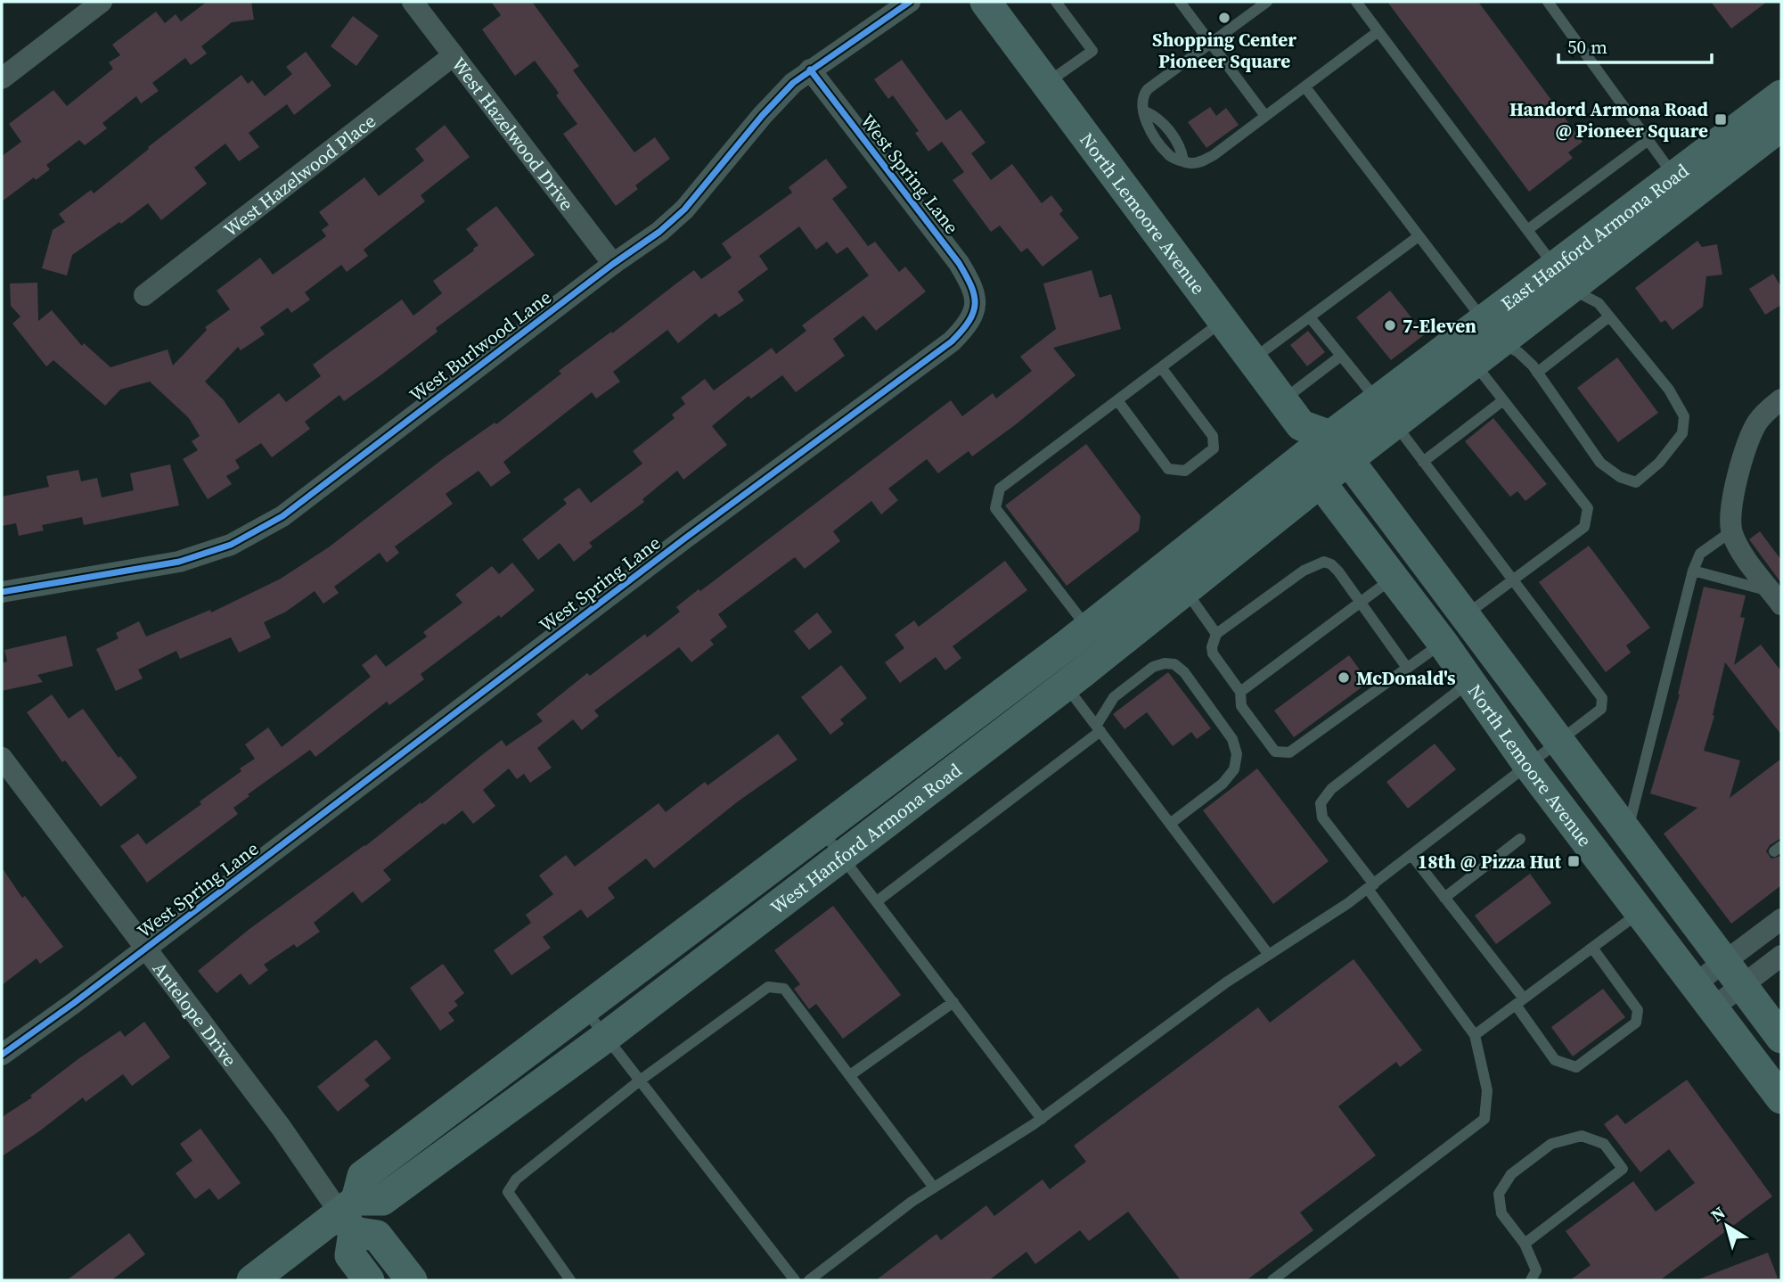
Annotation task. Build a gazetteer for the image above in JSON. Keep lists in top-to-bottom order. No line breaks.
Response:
{"streets":{"main road":["North Lemoore Avenue","East Hanford Armona Road","West Hanford Armona Road"],"street":["West Hazelwood Drive","West Spring Lane","West Hazelwood Place","West Burlwood Lane","Antelope Drive"]},"crossings":[["West Hazelwood Drive","West Hazelwood Place"],["West Hazelwood Drive","West Burlwood Lane"],["West Spring Lane","West Burlwood Lane"],["West Spring Lane","Antelope Drive"],["North Lemoore Avenue","East Hanford Armona Road"],["North Lemoore Avenue","West Hanford Armona Road"],["East Hanford Armona Road","West Hanford Armona Road"],["West Hanford Armona Road","Antelope Drive"]],"places":{"other":["Shopping Center Pioneer Square","7-Eleven","McDonald's"],"transit":["Handord Armona Road @ Pioneer Square","18th @ Pizza Hut"]},"scale_bar":"50 m","north":"top left"}
